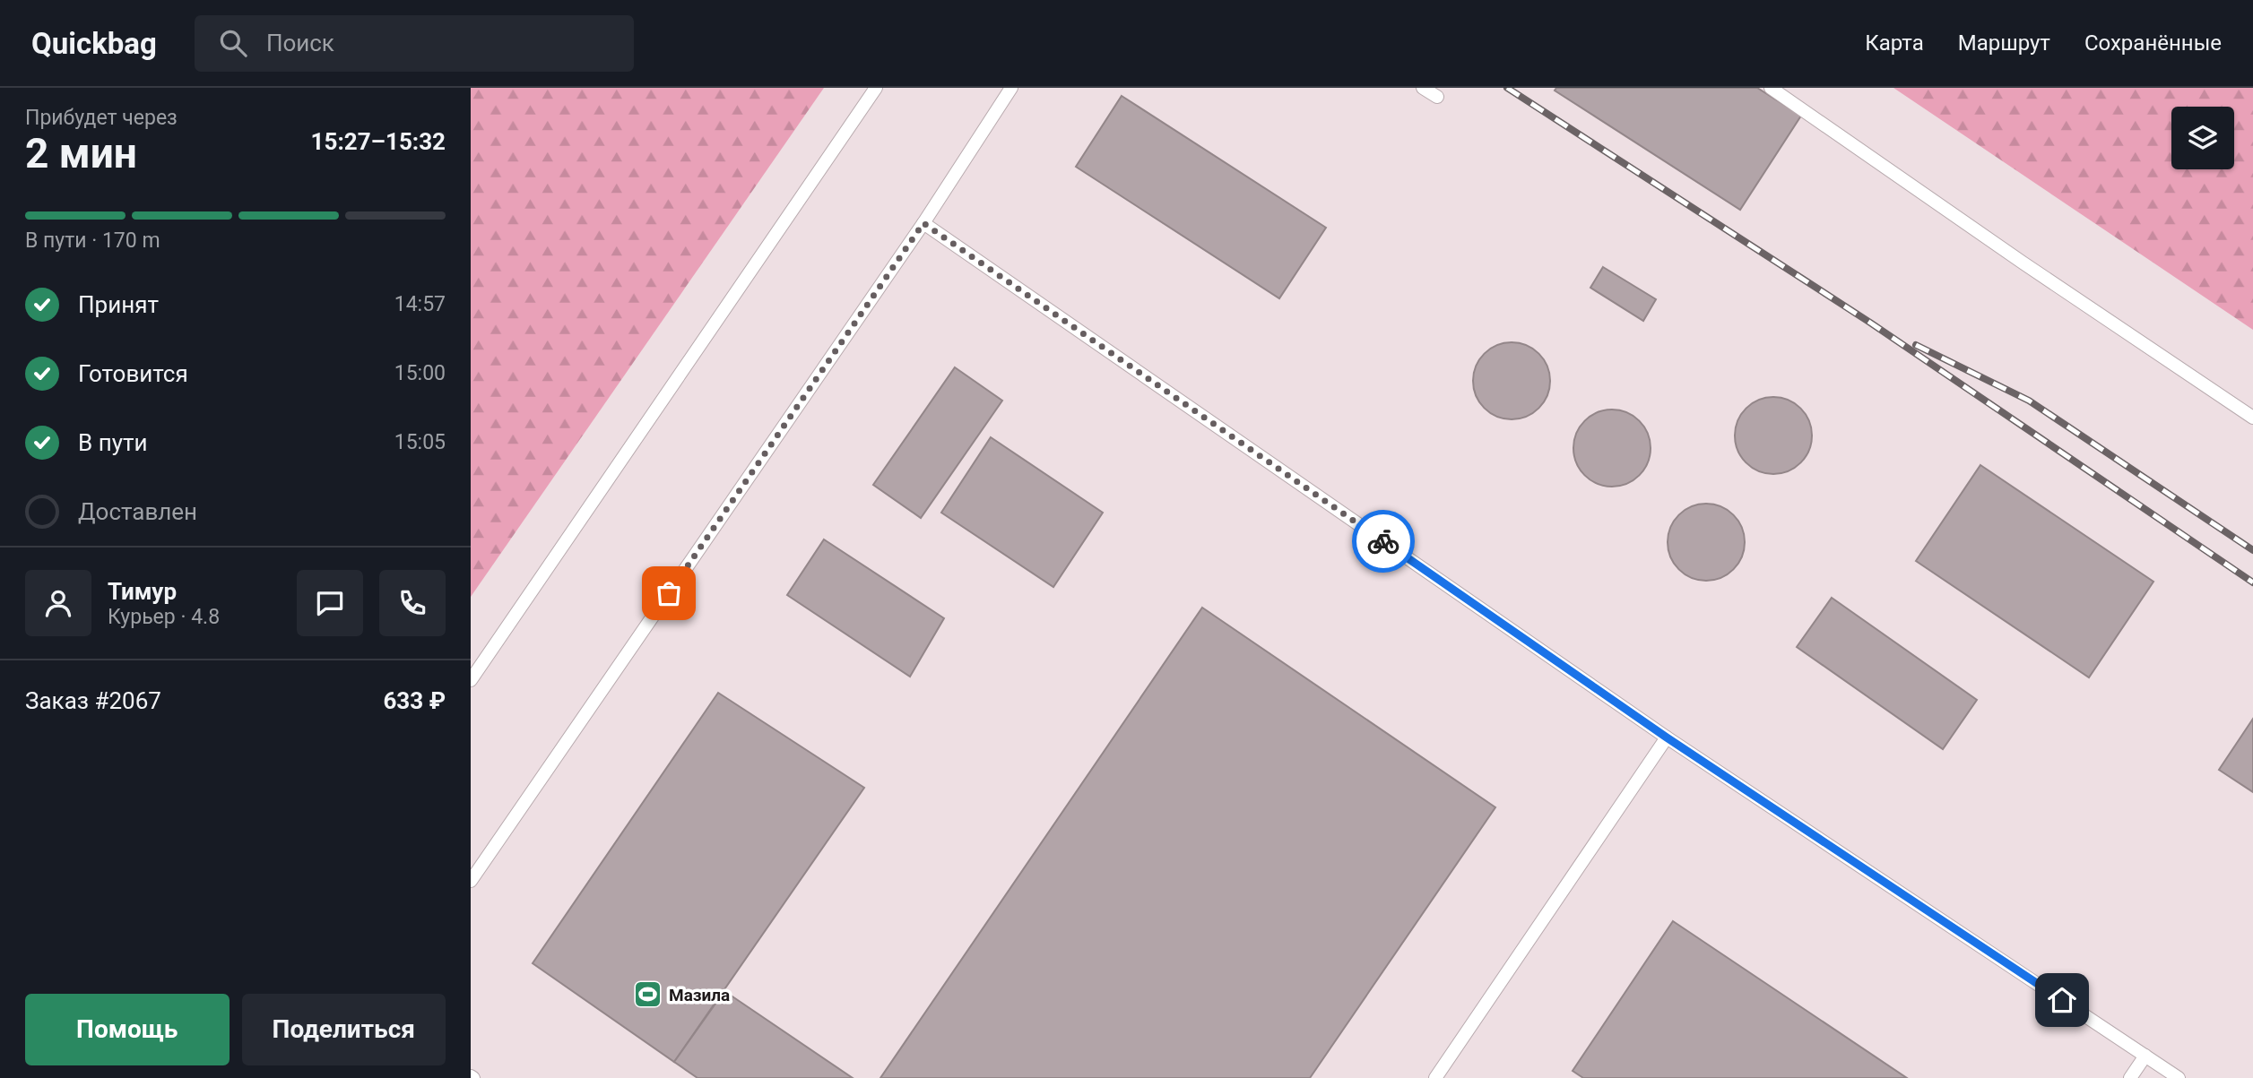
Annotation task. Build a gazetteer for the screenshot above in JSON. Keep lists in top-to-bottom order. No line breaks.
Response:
{"places":{"sports":["Мазила"]},"page":{"header":"Quickbag","search":"Поиск","nav":["Карта","Маршрут","Сохранённые"],"heading":["2 мин","Прибудет через","15:27–15:32"],"panel":["Тимур","Курьер · 4.8","Заказ #2067","633 ₽"],"bar":"В пути · 170 m","list":[["Принят","14:57"],["Готовится","15:00"],["В пути","15:05"],"Доставлен"],"buttons":["Помощь","Поделиться"]}}
